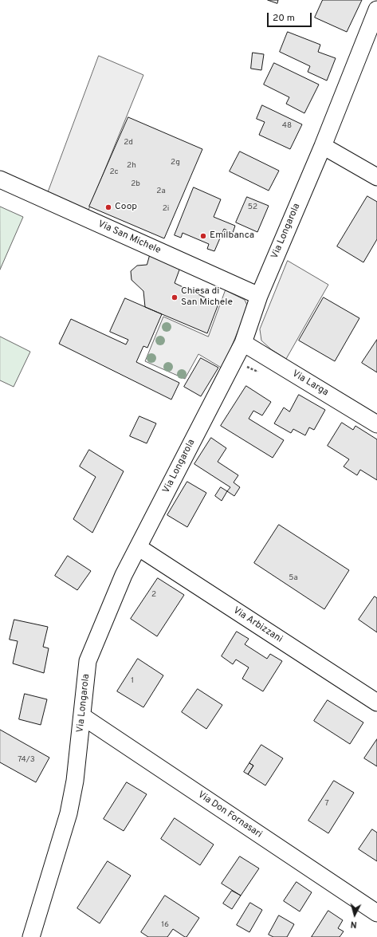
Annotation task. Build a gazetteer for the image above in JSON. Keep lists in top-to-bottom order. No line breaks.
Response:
{"streets":{"street":["Via Longarola","Via San Michele","Via Larga","Via Arbizzani","Via Don Fornasari"]},"crossings":[["Via Longarola","Via San Michele"],["Via Longarola","Via Larga"],["Via Longarola","Via Arbizzani"],["Via Longarola","Via Don Fornasari"]],"places":["Coop","Emilbanca","Chiesa di San Michele"],"house_numbers":["48","2d","2g","2h","2c","2b","2a","52","2i","5a","2","1","74/3","7","16"],"scale_bar":"20 m","north":"bottom"}
